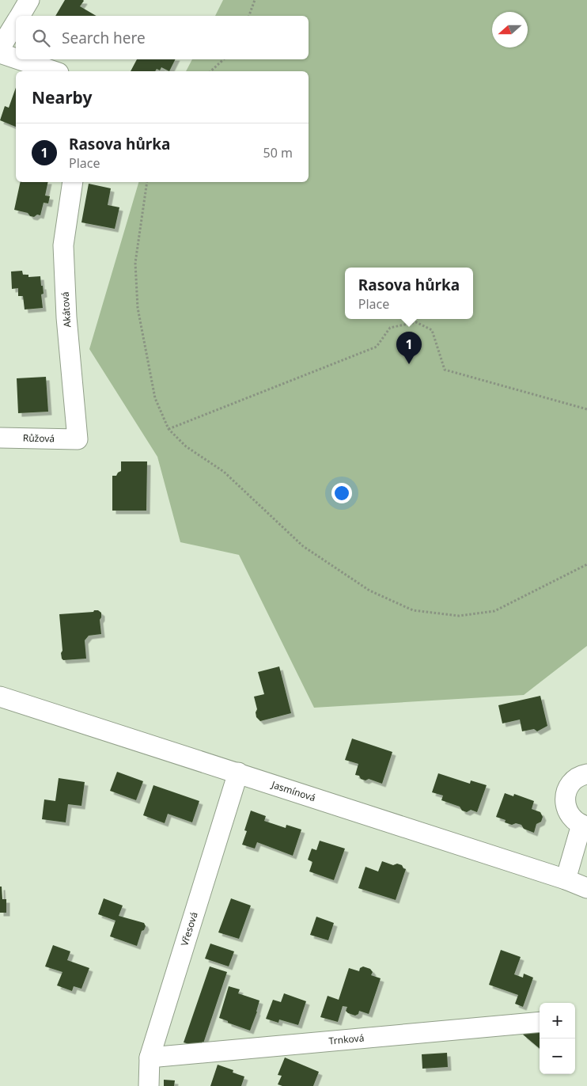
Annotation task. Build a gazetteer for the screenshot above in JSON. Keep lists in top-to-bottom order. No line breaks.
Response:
{"streets":{"street":["Akátová","Růžová","Jasmínová","Vřesová","Trnková"]},"crossings":[["Akátová","Růžová"],["Jasmínová","Vřesová"],["Vřesová","Trnková"]],"north":"left","page":{"search":"Search here","heading":"Nearby","list":[{"mark":"1","name":"Rasova hůrka","note":"Place","value":"50 m"}],"popup":["Rasova hůrka","Place"],"pins":"1","map_buttons":["+","−"]}}
